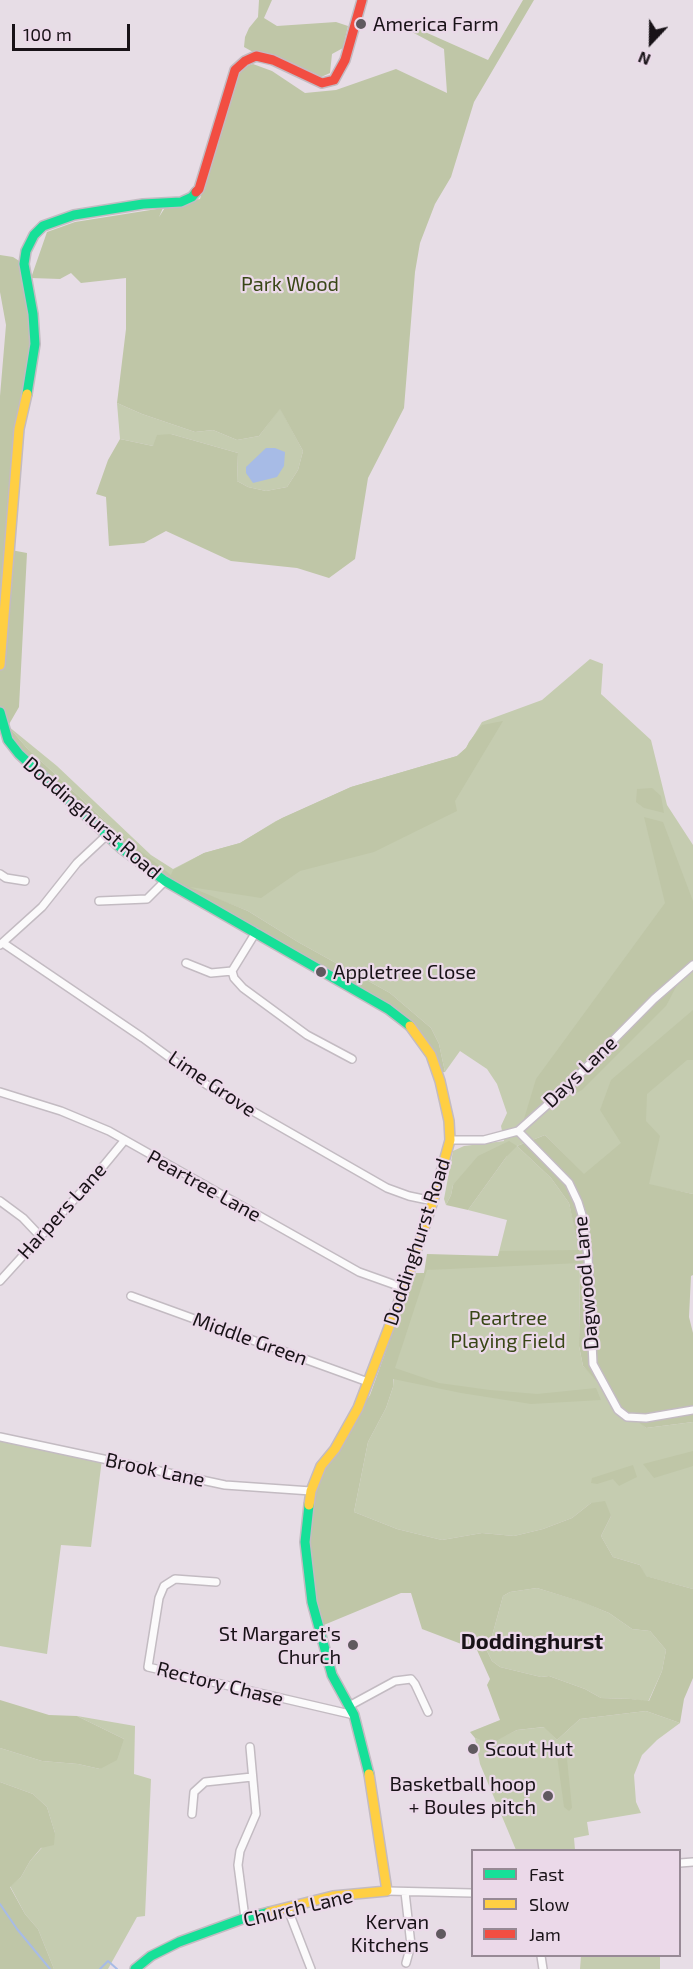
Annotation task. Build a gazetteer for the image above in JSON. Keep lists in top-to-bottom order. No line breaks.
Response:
{"streets":{"street":["Doddinghurst Road","Days Lane","Lime Grove","Peartree Lane","Harpers Lane","Dagwood Lane","Middle Green","Brook Lane","Rectory Chase","Church Lane"]},"crossings":[["Doddinghurst Road","Days Lane"],["Doddinghurst Road","Lime Grove"],["Doddinghurst Road","Peartree Lane"],["Doddinghurst Road","Middle Green"],["Doddinghurst Road","Brook Lane"],["Doddinghurst Road","Rectory Chase"],["Doddinghurst Road","Church Lane"],["Days Lane","Dagwood Lane"],["Peartree Lane","Harpers Lane"]],"districts":["Doddinghurst"],"parks":["Park Wood","Peartree Playing Field"],"places":["America Farm","Appletree Close","St Margaret's Church","Scout Hut","Basketball hoop + Boules pitch","Kervan Kitchens"],"legend":["Fast","Slow","Jam"],"scale_bar":"100 m","north":"bottom"}
